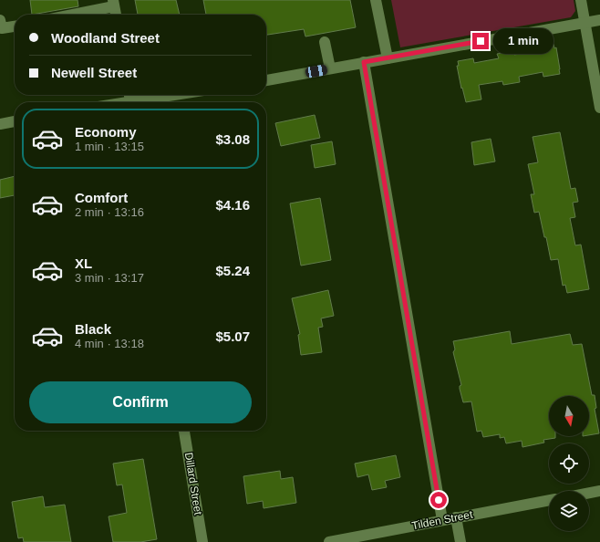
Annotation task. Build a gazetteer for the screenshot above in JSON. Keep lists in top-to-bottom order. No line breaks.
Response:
{"streets":{"street":["Dillard Street","Tilden Street"]},"north":"bottom","page":{"banner":["Woodland Street","Newell Street"],"bubble":"1 min","list":[{"name":"Economy","note":"1 min · 13:15","value":"$3.08"},{"name":"Comfort","note":"2 min · 13:16","value":"$4.16"},{"name":"XL","note":"3 min · 13:17","value":"$5.24"},{"name":"Black","note":"4 min · 13:18","value":"$5.07"}],"buttons":"Confirm"}}
